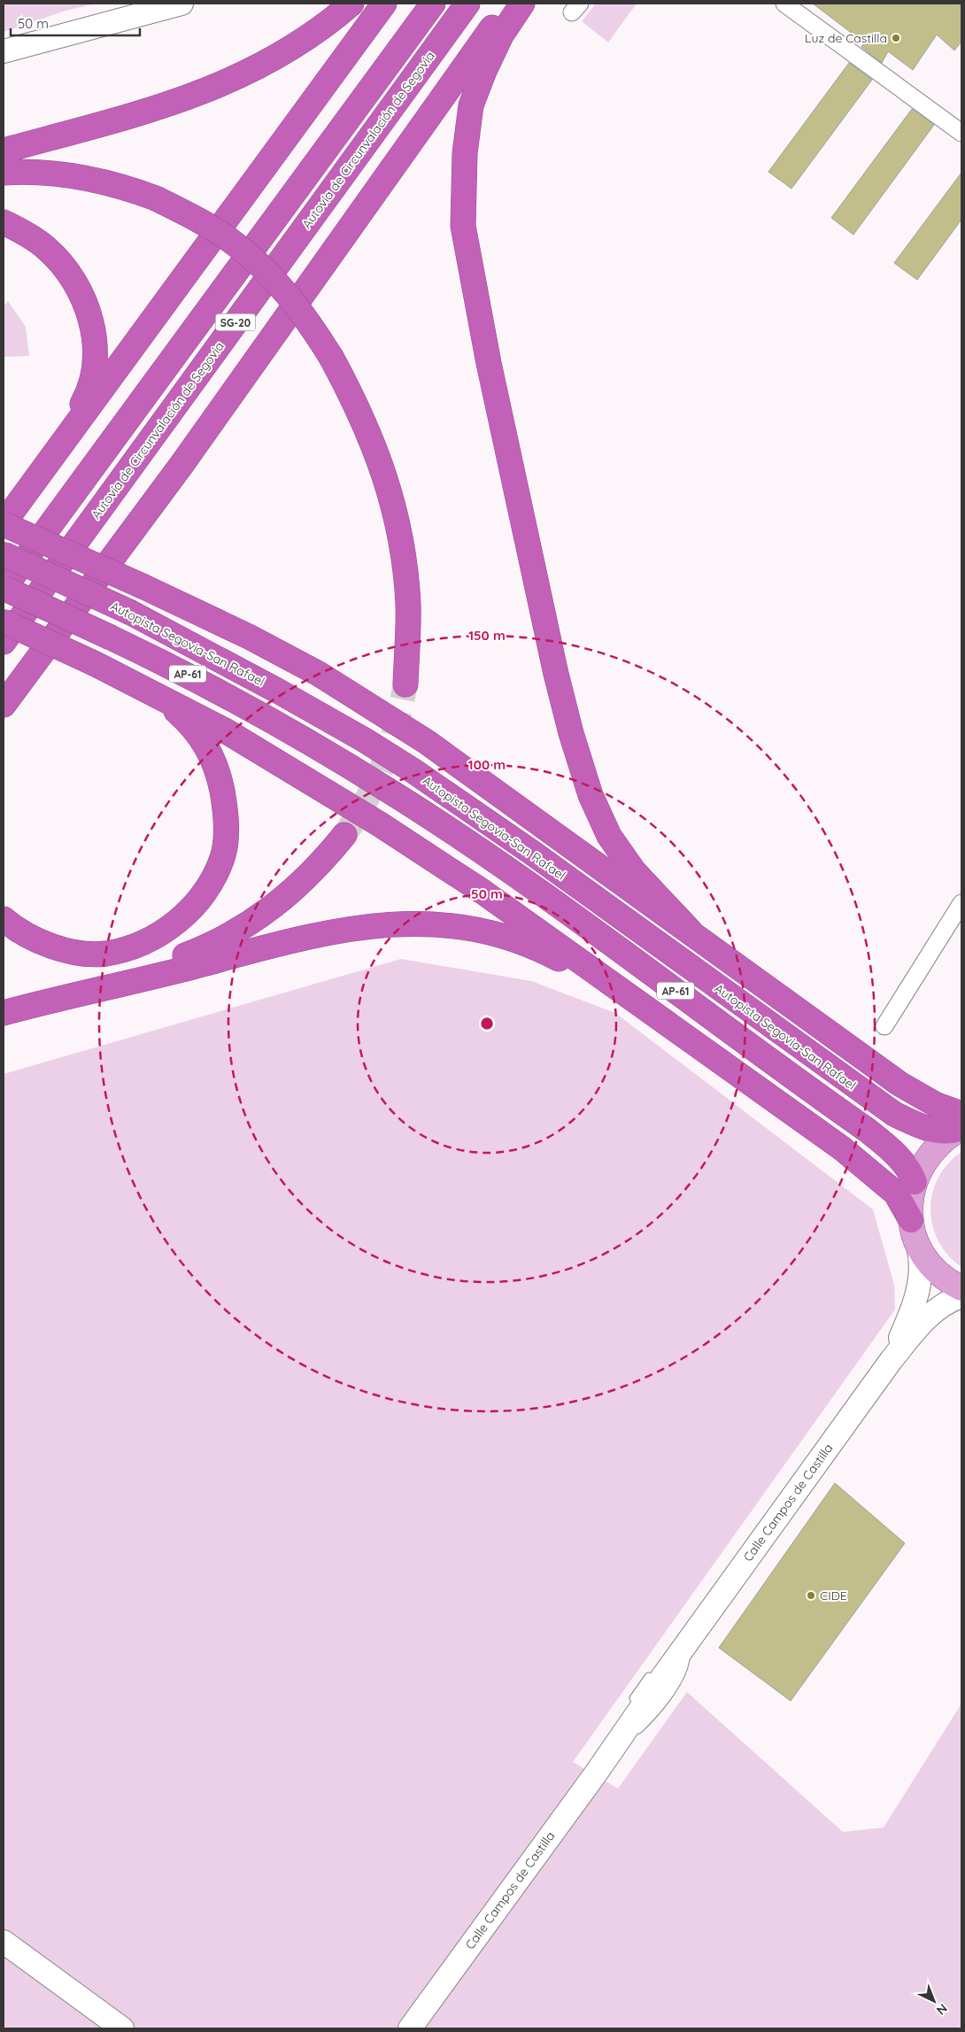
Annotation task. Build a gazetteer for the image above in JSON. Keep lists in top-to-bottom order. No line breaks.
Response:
{"streets":{"highway":["Autovía de Circunvalación de Segovia","SG-20","Autopista Segovia-San Rafael","AP-61"],"main road":["Calle Campos de Castilla"]},"crossings":[["SG-20","AP-61"],["Autopista Segovia-San Rafael","AP-61"],["AP-61","Calle Campos de Castilla"]],"places":["Luz de Castilla","CIDE"],"scale_bar":"50 m","north":"bottom right","rings":["150 m","100 m","50 m"]}
